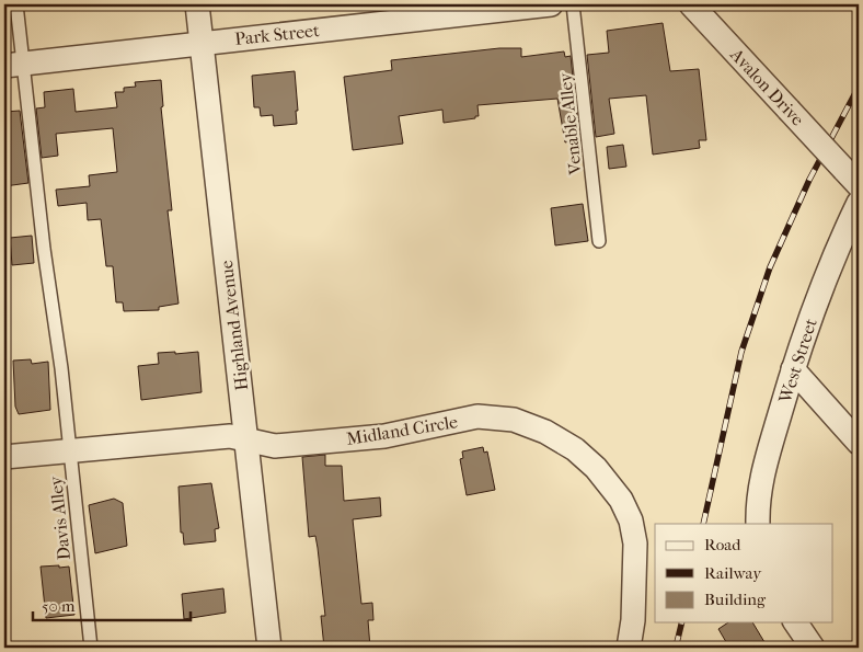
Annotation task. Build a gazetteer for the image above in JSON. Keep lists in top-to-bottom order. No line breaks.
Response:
{"streets":{"street":["Park Street","Avalon Drive","Highland Avenue","West Street","Midland Circle"],"lane":["Venable Alley","Davis Alley"]},"crossings":[["Park Street","Highland Avenue"],["Park Street","Davis Alley"],["Highland Avenue","Midland Circle"],["Midland Circle","Davis Alley"]],"legend":["Road","Railway","Building"],"scale_bar":"50 m"}
